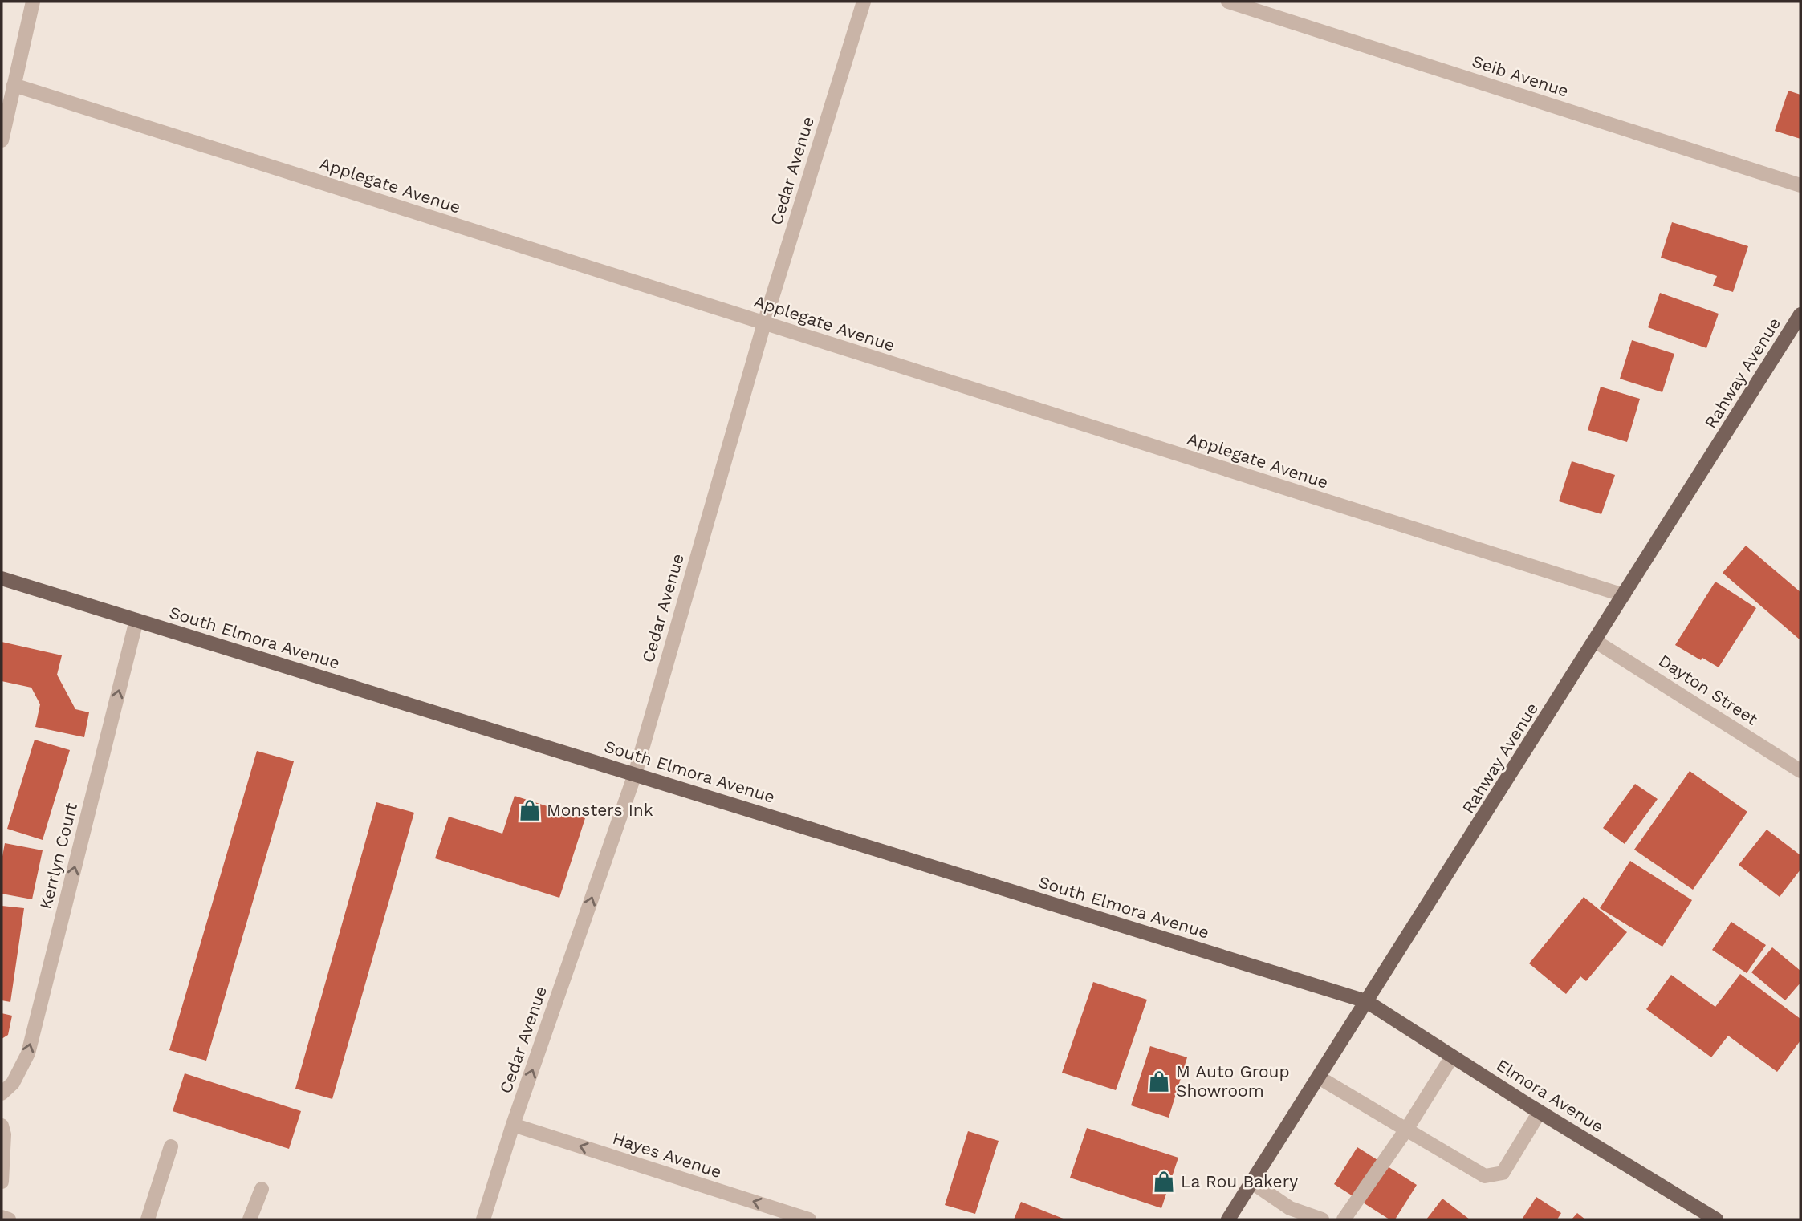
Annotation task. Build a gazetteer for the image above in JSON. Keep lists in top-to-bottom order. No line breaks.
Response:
{"streets":{"main road":["Rahway Avenue","South Elmora Avenue","Elmora Avenue"],"street":["Seib Avenue","Cedar Avenue","Applegate Avenue","Dayton Street","Kerrlyn Court","Hayes Avenue"]},"crossings":[["Cedar Avenue","Applegate Avenue"],["Cedar Avenue","South Elmora Avenue"],["Cedar Avenue","Hayes Avenue"],["Applegate Avenue","Rahway Avenue"],["Rahway Avenue","South Elmora Avenue"],["Rahway Avenue","Dayton Street"],["Rahway Avenue","Elmora Avenue"],["South Elmora Avenue","Kerrlyn Court"],["South Elmora Avenue","Elmora Avenue"]],"one_way":["Kerrlyn Court","Hayes Avenue"],"places":{"shop":["Monsters Ink","M Auto Group Showroom","La Rou Bakery"]}}
